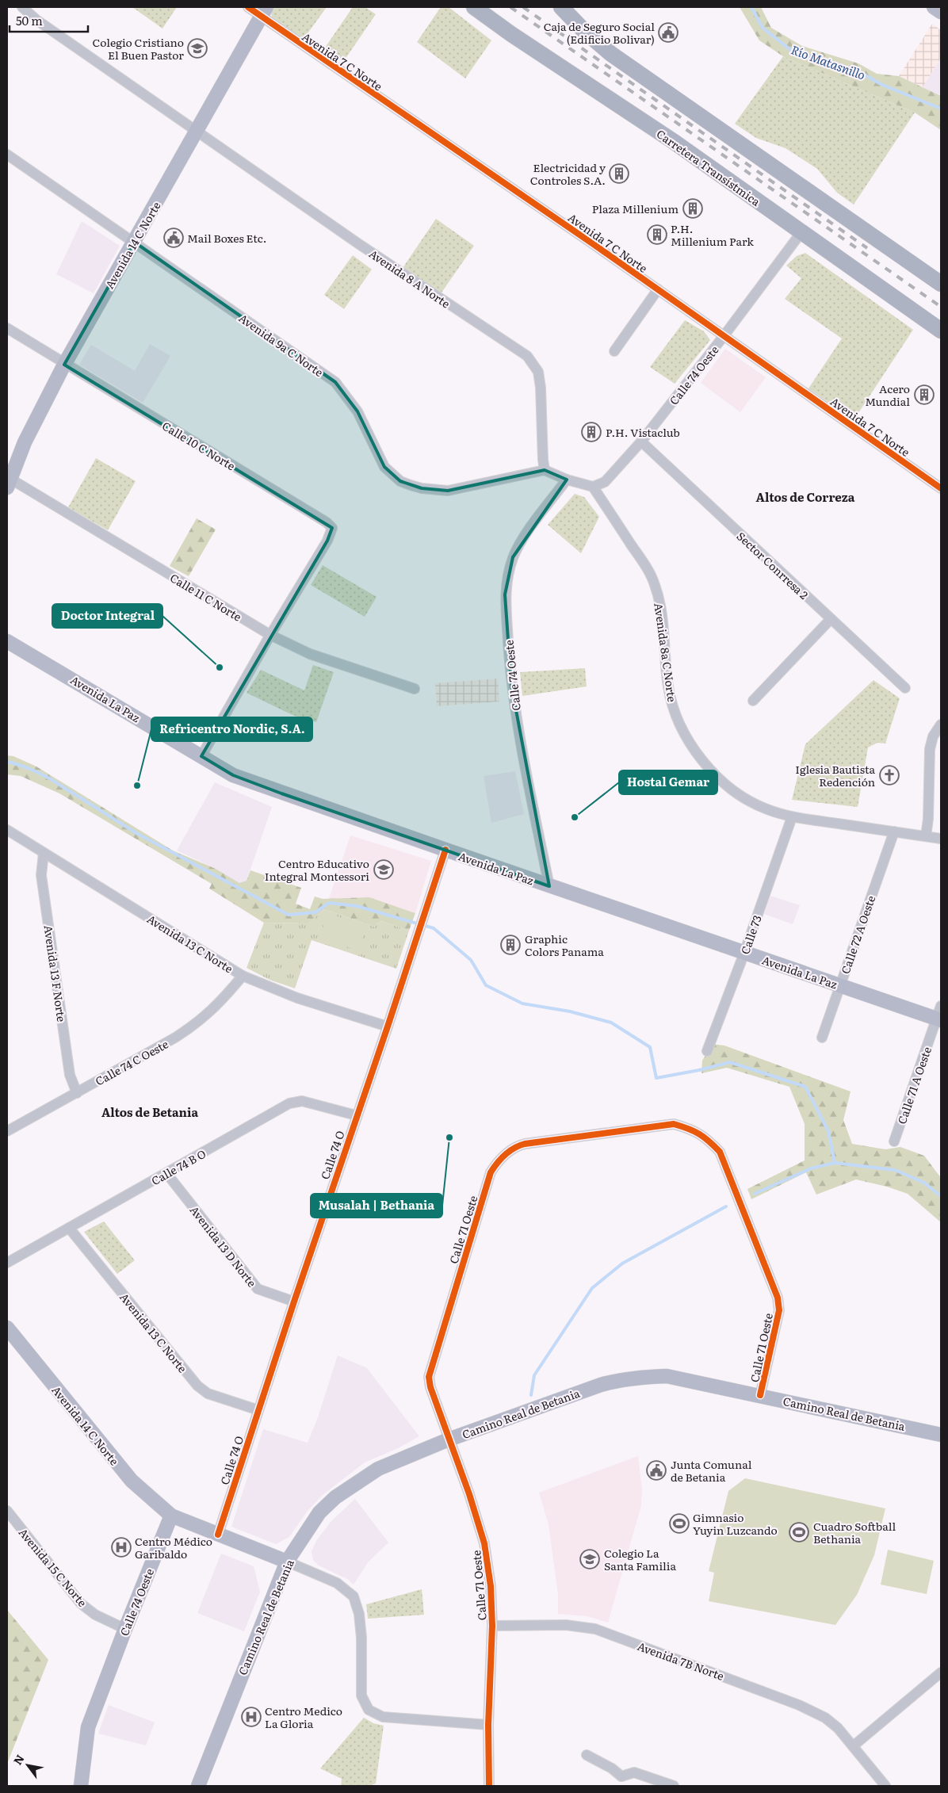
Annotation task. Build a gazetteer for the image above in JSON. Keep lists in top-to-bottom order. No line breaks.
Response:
{"streets":{"main road":["Carretera Transístmica"],"street":["Avenida 7 C Norte","Avenida 14 C Norte","Avenida 8 A Norte","Avenida 9a C Norte","Calle 74 Oeste","Calle 10 C Norte","Sector Conrresa 2","Calle 11 C Norte","Avenida 8a C Norte","Avenida La Paz","Calle 73","Calle 72 A Oeste","Avenida 13 C Norte","Avenida 13 F Norte","Calle 74 C Oeste","Calle 71 A Oeste","Calle 74 O","Calle 74 B O","Calle 71 Oeste","Avenida 13 D Norte","Camino Real de Betania","Avenida 15 C Norte","Avenida 7B Norte"]},"crossings":[["Avenida 7 C Norte","Avenida 14 C Norte"],["Avenida 7 C Norte","Calle 74 Oeste"],["Carretera Transístmica","Calle 74 Oeste"],["Avenida 14 C Norte","Avenida 8 A Norte"],["Avenida 14 C Norte","Avenida 9a C Norte"],["Avenida 14 C Norte","Calle 74 Oeste"],["Avenida 14 C Norte","Calle 10 C Norte"],["Avenida 14 C Norte","Calle 11 C Norte"],["Avenida 8 A Norte","Avenida 9a C Norte"],["Calle 74 Oeste","Sector Conrresa 2"],["Calle 74 Oeste","Avenida 8a C Norte"],["Calle 74 Oeste","Avenida La Paz"],["Calle 74 Oeste","Avenida 15 C Norte"],["Calle 10 C Norte","Calle 11 C Norte"],["Avenida 8a C Norte","Calle 73"],["Avenida 8a C Norte","Calle 72 A Oeste"],["Avenida La Paz","Calle 73"],["Avenida La Paz","Calle 72 A Oeste"],["Avenida La Paz","Calle 71 A Oeste"],["Avenida La Paz","Calle 74 O"],["Avenida 13 C Norte","Avenida 13 F Norte"],["Avenida 13 C Norte","Calle 74 C Oeste"],["Avenida 13 C Norte","Calle 74 O"],["Avenida 13 C Norte","Calle 74 B O"],["Avenida 13 F Norte","Calle 74 C Oeste"],["Calle 74 O","Calle 74 B O"],["Calle 74 O","Avenida 13 D Norte"],["Calle 74 B O","Avenida 13 D Norte"],["Calle 71 Oeste","Camino Real de Betania"],["Calle 71 Oeste","Avenida 7B Norte"]],"districts":["Altos de Correza","Altos de Betania"],"water":["Río Matasnillo"],"places":{"public building":["Caja de Seguro Social (Edificio Bolivar)","Mail Boxes Etc.","Junta Comunal de Betania"],"school or university":["Colegio Cristiano El Buen Pastor","Centro Educativo Integral Montessori","Colegio La Santa Familia"],"building":["Electricidad y Controles S.A.","Plaza Millenium","P.H. Millenium Park","Acero Mundial","P.H. Vistaclub","Graphic Colors Panama"],"other":["Doctor Integral","Refricentro Nordic, S.A.","Hostal Gemar","Musalah | Bethania"],"church":["Iglesia Bautista Redención"],"sports":["Gimnasio Yuyin Luzcando","Cuadro Softball Bethania"],"hospital":["Centro Médico Garibaldo","Centro Medico La Gloria"]},"scale_bar":"50 m","north":"top left"}
